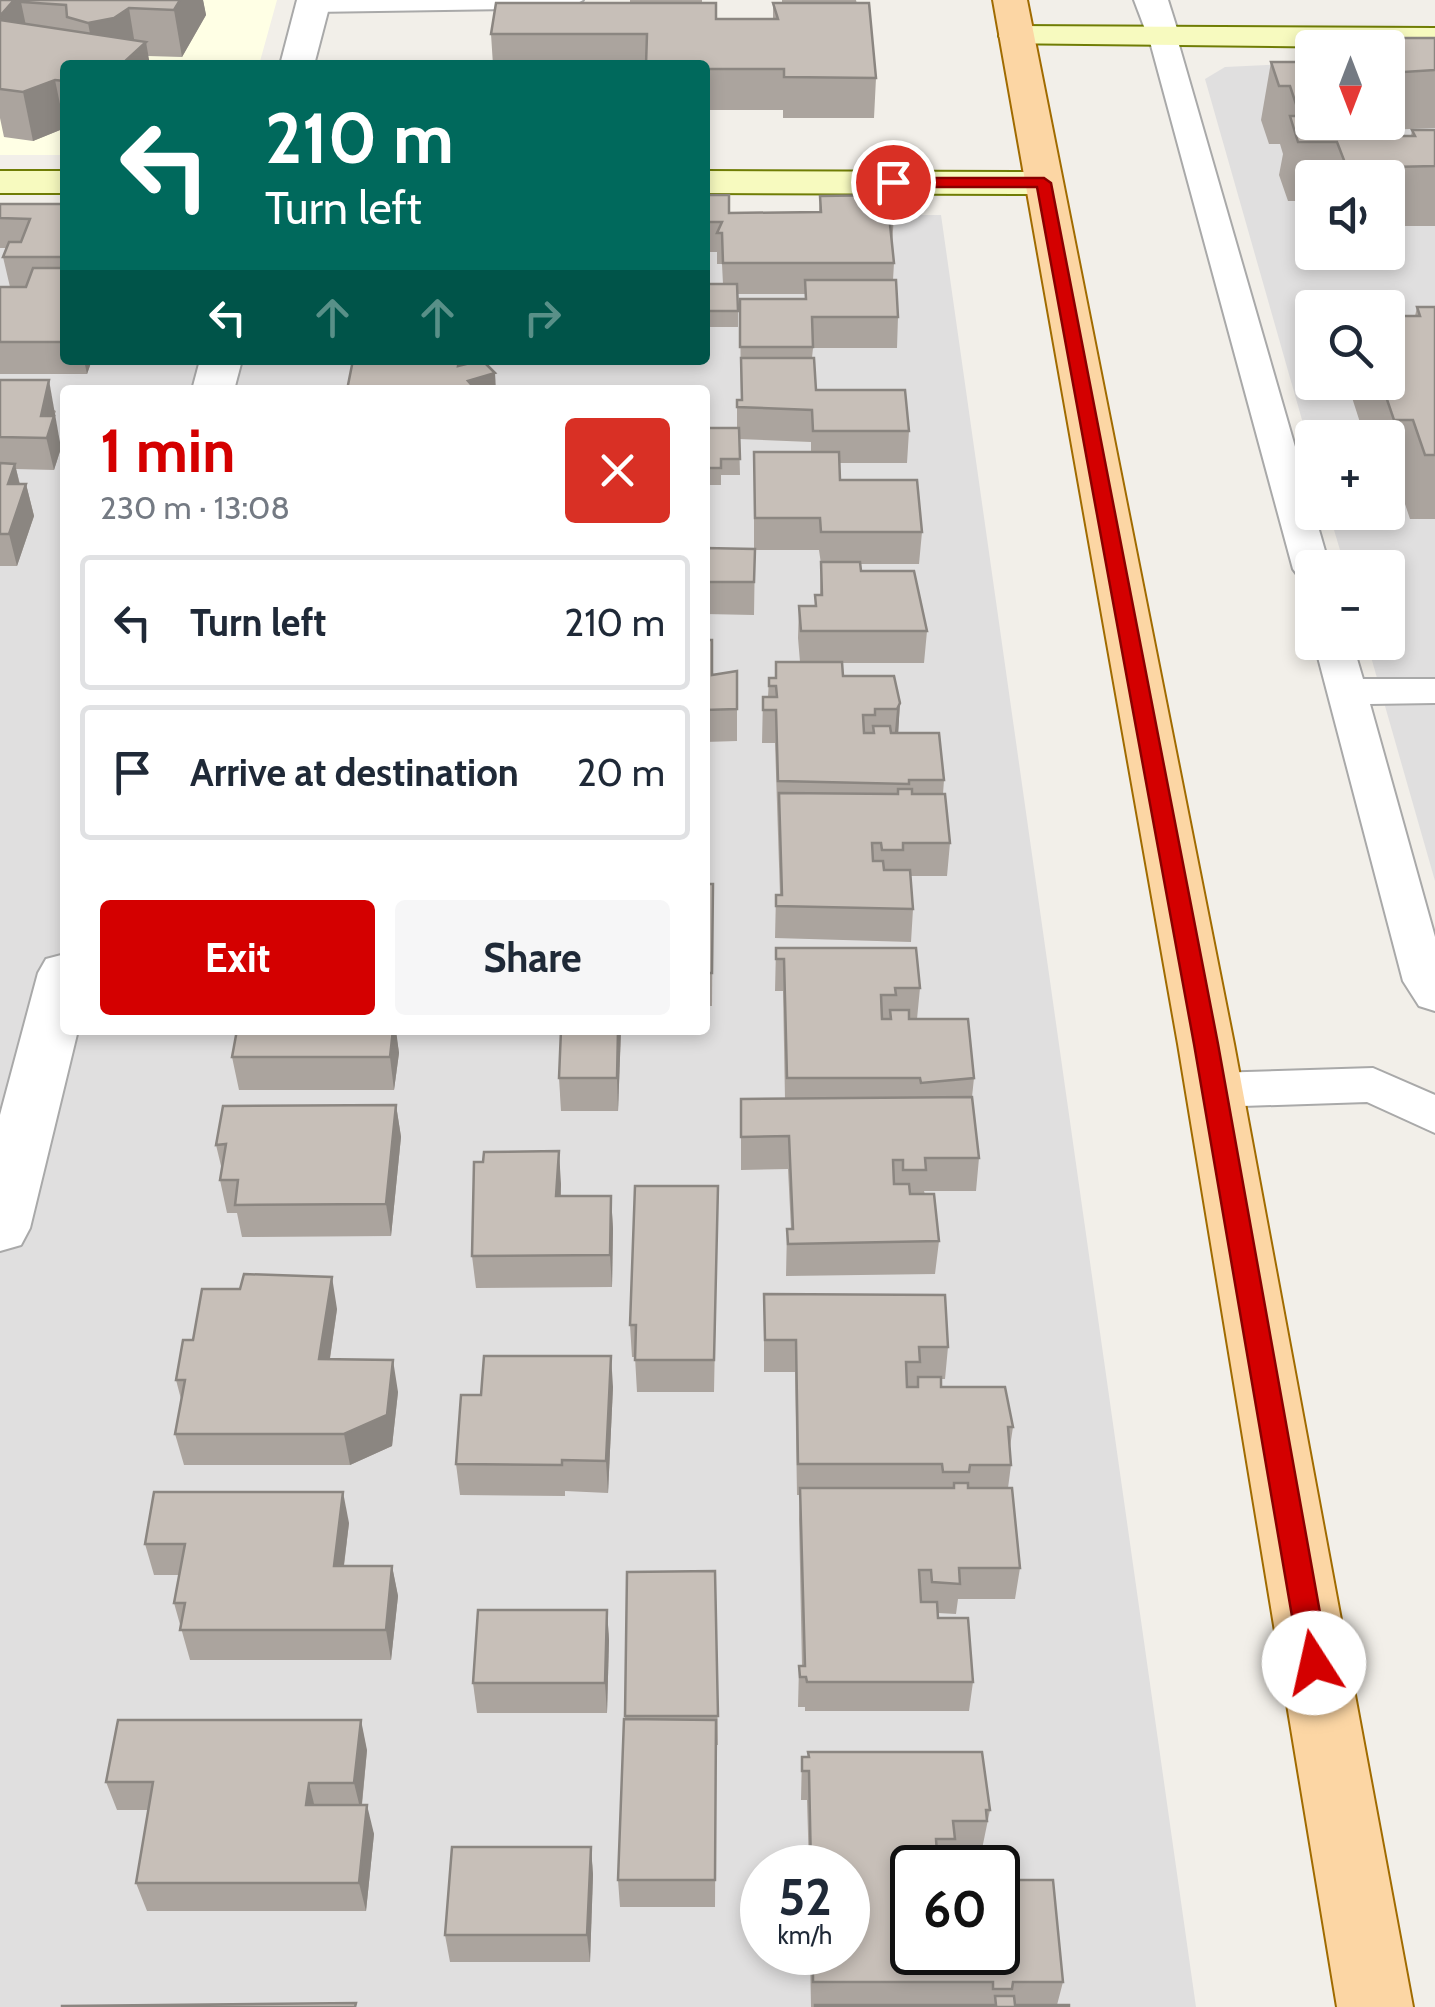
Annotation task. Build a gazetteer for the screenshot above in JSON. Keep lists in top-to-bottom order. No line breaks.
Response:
{"north":"bottom","page":{"map_buttons":["+","−"],"turn":["210 m","Turn left"],"heading":["1 min","230 m · 13:08"],"list":[{"name":"Turn left","value":"210 m"},{"name":"Arrive at destination","value":"20 m"}],"buttons":["Exit","Share"],"speed":"52 km/h","limit":"60"}}
